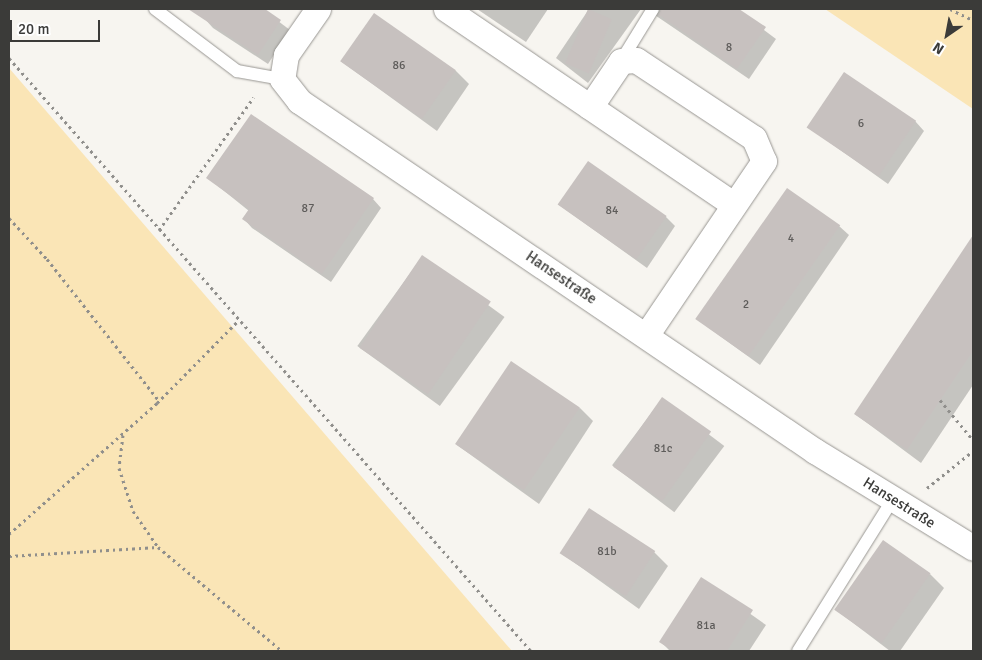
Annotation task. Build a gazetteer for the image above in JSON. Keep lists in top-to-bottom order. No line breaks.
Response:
{"streets":{"street":["Hansestraße"]},"house_numbers":["8","86","6","87","84","4","2","81c","81b","81a"],"scale_bar":"20 m","north":"bottom left"}
